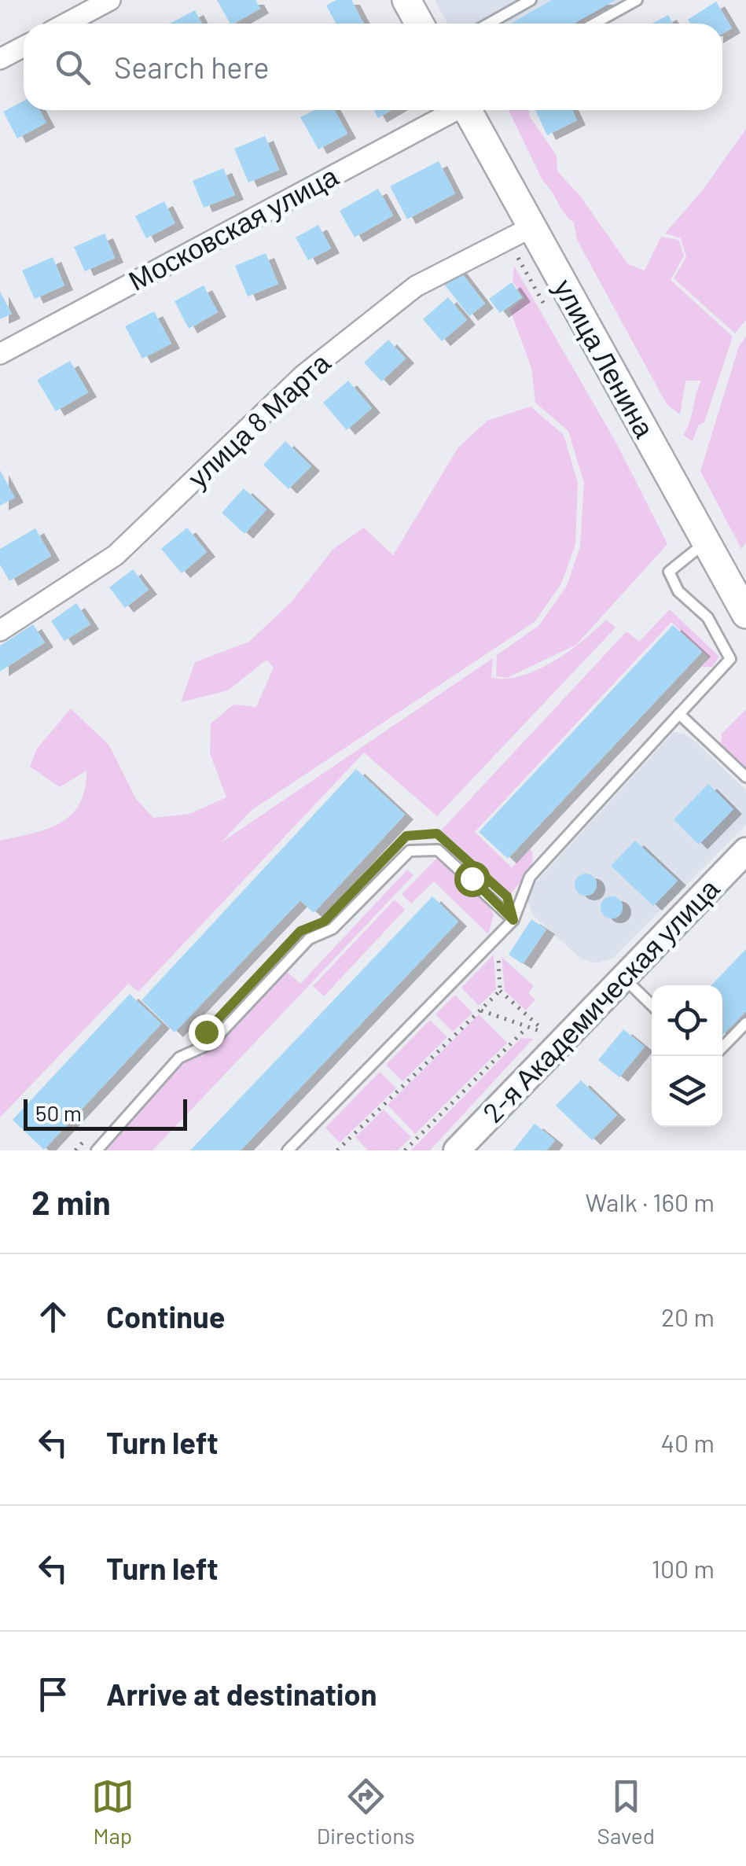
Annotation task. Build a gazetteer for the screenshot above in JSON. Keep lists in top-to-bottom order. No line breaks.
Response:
{"streets":{"main road":["улица Ленина"],"street":["Московская улица","улица 8 Марта","2-я Академическая улица"]},"crossings":[["улица Ленина","улица 8 Марта"]],"scale_bar":"50 m","page":{"search":"Search here","scale":"50 m","heading":["2 min","Walk · 160 m"],"list":[["Continue","20 m"],["Turn left","40 m"],["Turn left","100 m"],"Arrive at destination"],"nav":["Map","Directions","Saved"]}}
